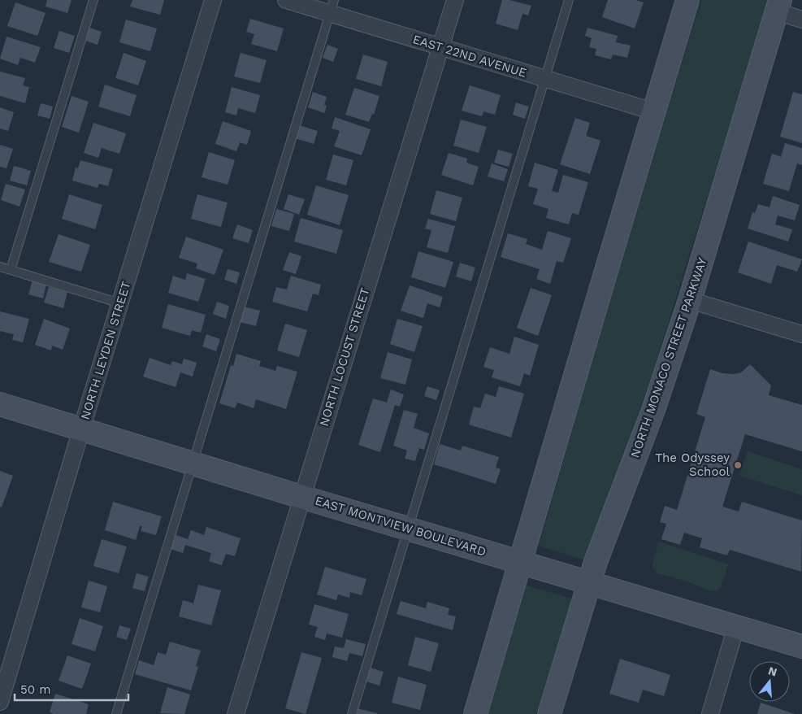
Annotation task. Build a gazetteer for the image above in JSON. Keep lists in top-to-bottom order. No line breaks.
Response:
{"streets":{"main road":["NORTH MONACO STREET PARKWAY","EAST MONTVIEW BOULEVARD"],"street":["EAST 22ND AVENUE","NORTH LEYDEN STREET","NORTH LOCUST STREET"]},"crossings":[["EAST 22ND AVENUE","NORTH LOCUST STREET"],["NORTH LEYDEN STREET","EAST MONTVIEW BOULEVARD"],["NORTH LOCUST STREET","EAST MONTVIEW BOULEVARD"],["NORTH MONACO STREET PARKWAY","EAST MONTVIEW BOULEVARD"]],"places":["The Odyssey School"],"scale_bar":"50 m","north":"top"}
